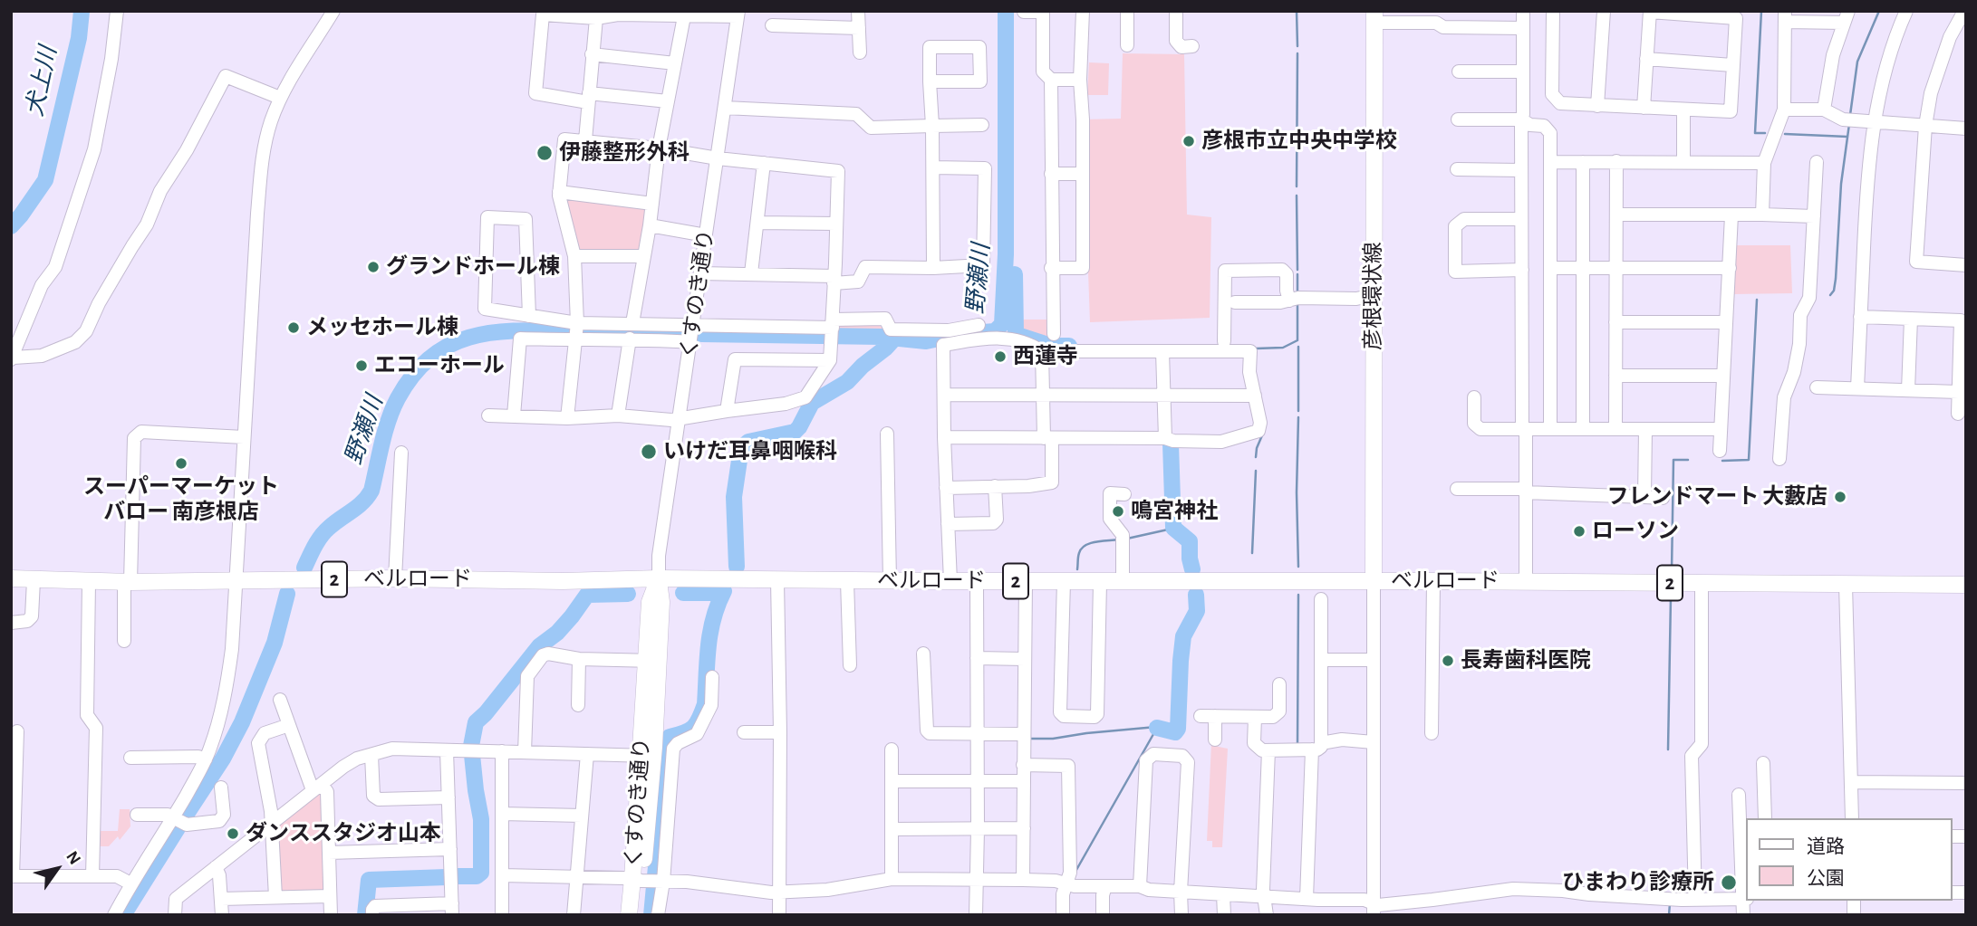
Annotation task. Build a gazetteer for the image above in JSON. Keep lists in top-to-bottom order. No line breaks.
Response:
{"streets":{"main road":["くすのき通り","彦根環状線","2","ベルロード"]},"crossings":[["くすのき通り","ベルロード"],["彦根環状線","ベルロード"]],"water":["犬上川","野瀬川"],"places":["彦根市立中央中学校","伊藤整形外科","グランドホール棟","メッセホール棟","西蓮寺","エコーホール","いけだ耳鼻咽喉科","スーパーマーケット バロー 南彦根店","フレンドマート 大藪店","鳴宮神社","ローソン","長寿歯科医院","ダンススタジオ山本","ひまわり診療所"],"legend":["道路","公園"],"north":"top right"}
